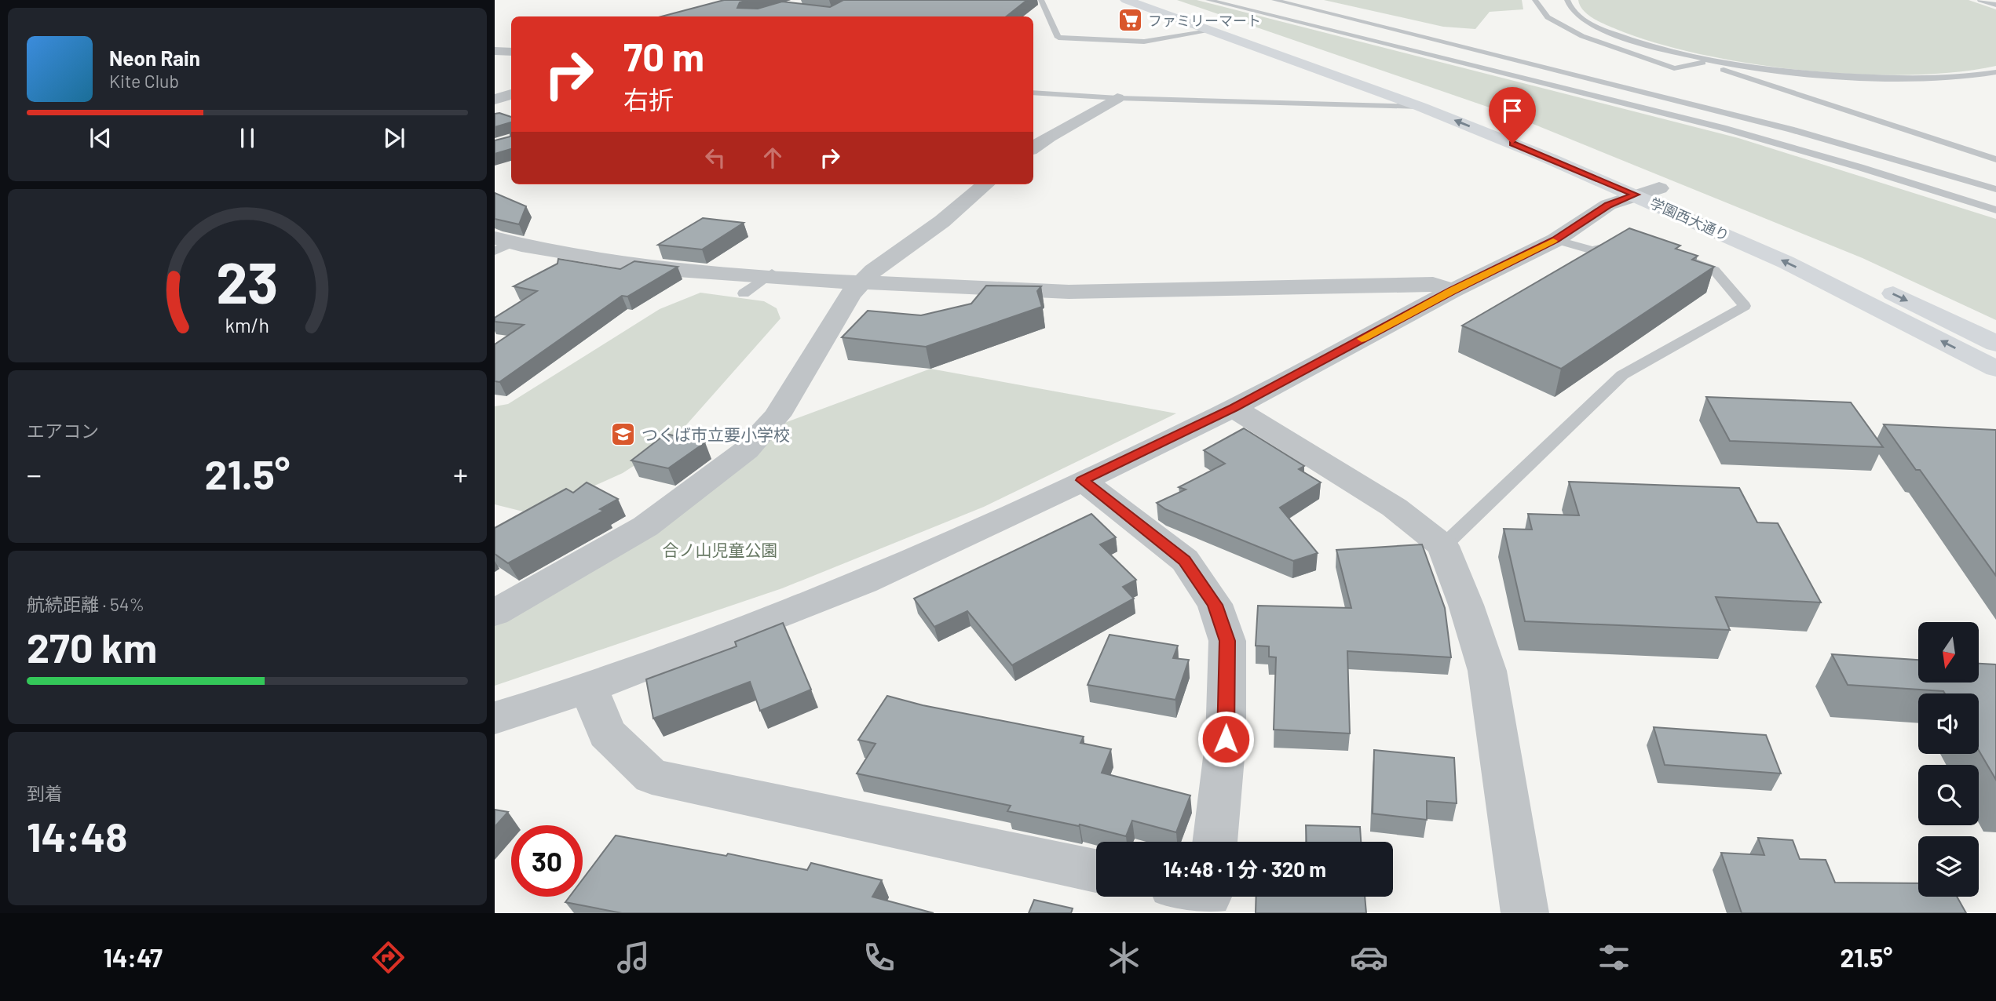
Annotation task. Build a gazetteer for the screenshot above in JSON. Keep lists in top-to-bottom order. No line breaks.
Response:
{"streets":{"highway":["学園西大通り"]},"parks":["合ノ山児童公園"],"places":{"supermarket":["ファミリーマート"],"school or university":["つくば市立要小学校"]},"north":"bottom","page":{"turn":["70 m","右折"],"song":["Neon Rain","Kite Club"],"tile":["エアコン",["航続距離 · 54%","270 km"],["到着","14:48"]],"heat":["−","21.5°","+"],"limit":"30","trip":"14:48 · 1 分 · 320 m","tabs":["14:47","21.5°"],"gauge":["23","km/h"]}}
